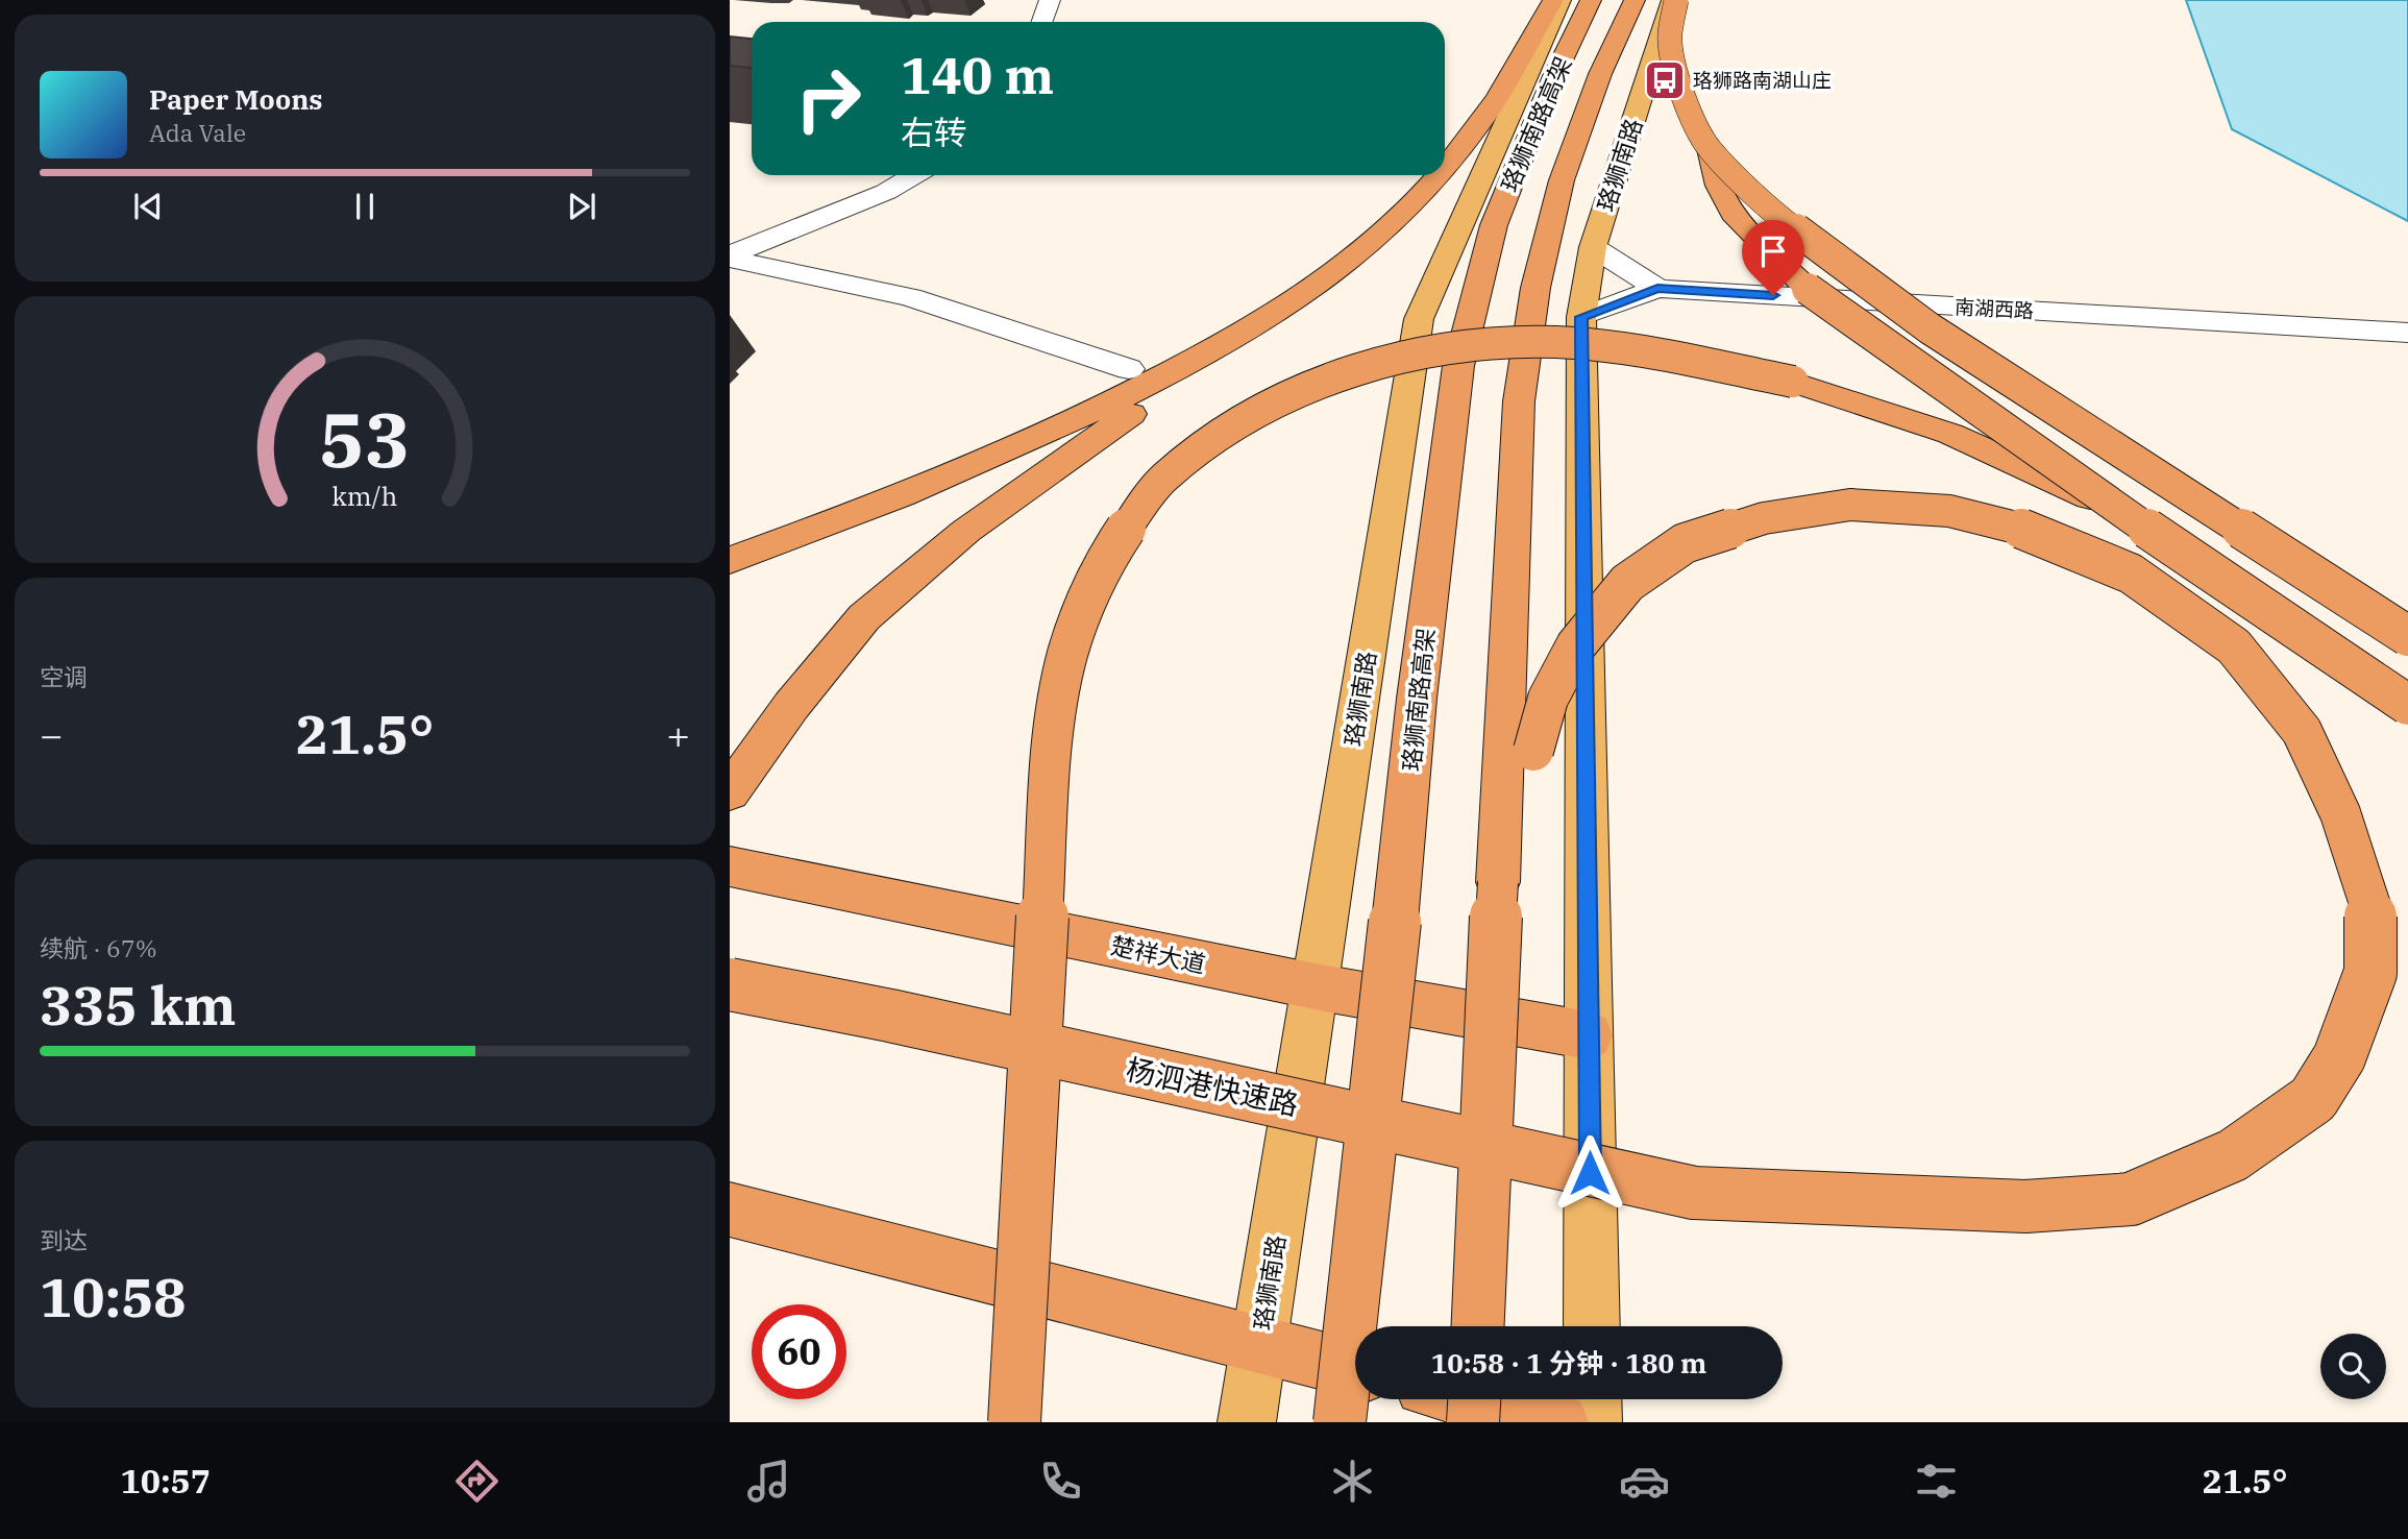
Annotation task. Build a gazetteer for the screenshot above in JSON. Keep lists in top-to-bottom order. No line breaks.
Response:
{"streets":{"highway":["珞狮南路高架","楚祥大道","杨泗港快速路"],"main road":["珞狮南路"],"street":["南湖西路"]},"crossings":[["珞狮南路高架","杨泗港快速路"],["珞狮南路","南湖西路"],["珞狮南路","楚祥大道"]],"places":{"bus stop":["珞狮路南湖山庄"]},"page":{"turn":["140 m","右转"],"song":["Paper Moons","Ada Vale"],"tile":["空调",["续航 · 67%","335 km"],["到达","10:58"]],"heat":["−","21.5°","+"],"limit":"60","trip":"10:58 · 1 分钟 · 180 m","tabs":["10:57","21.5°"],"gauge":["53","km/h"]}}
